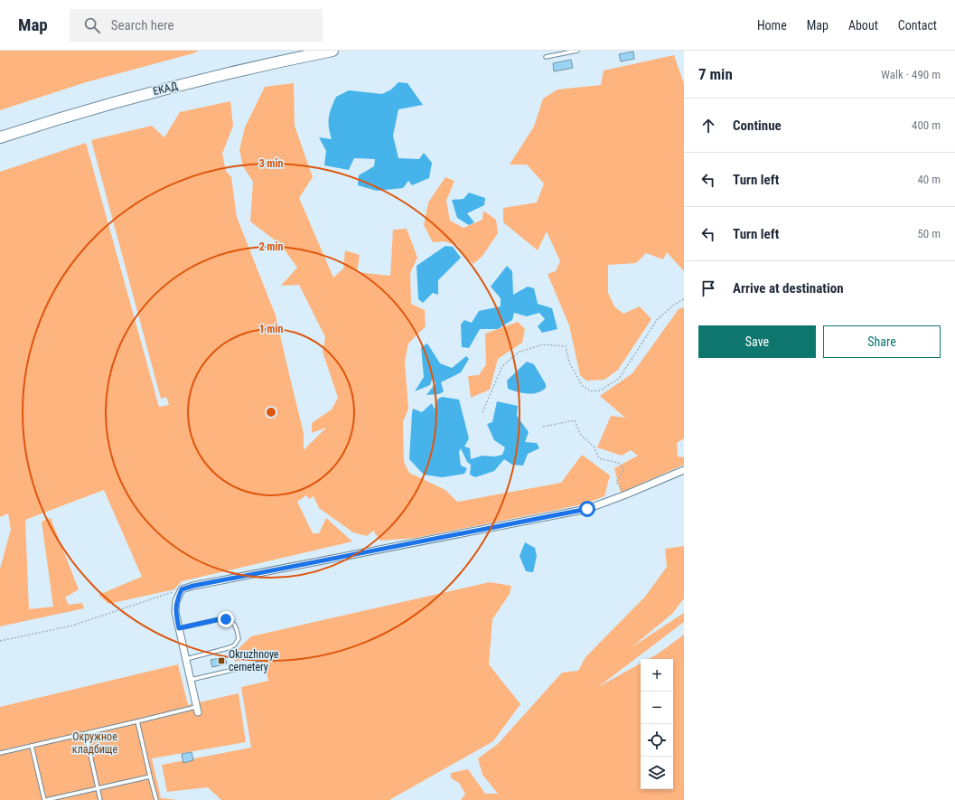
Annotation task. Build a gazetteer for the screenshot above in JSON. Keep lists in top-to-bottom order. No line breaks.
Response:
{"streets":{"highway":["ЕКАД"]},"parks":["Окружное кладбище"],"places":{"transit":["Okruzhnoye cemetery"]},"page":{"header":"Map","search":"Search here","nav":["Home","Map","About","Contact"],"heading":["7 min","Walk · 490 m"],"list":[["Continue","400 m"],["Turn left","40 m"],["Turn left","50 m"],"Arrive at destination"],"buttons":["Save","Share"],"map_buttons":["+","−"]},"rings":["3 min","2 min","1 min"]}
